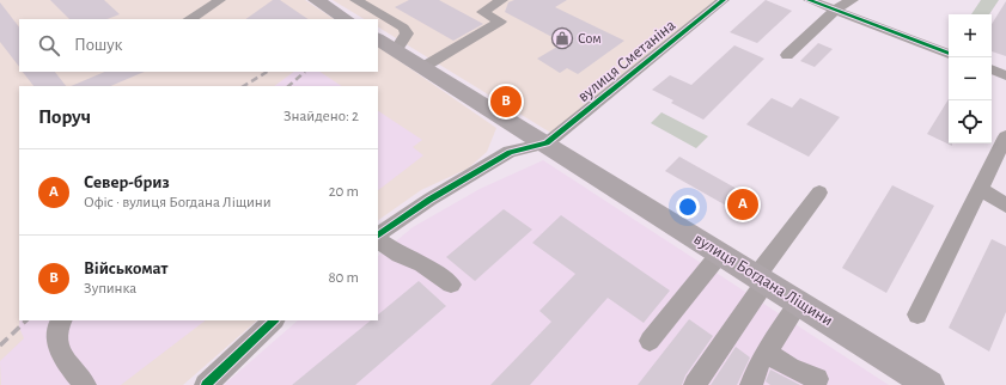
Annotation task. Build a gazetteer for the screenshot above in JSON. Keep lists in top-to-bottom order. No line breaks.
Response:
{"streets":{"main road":["вулиця Богдана Ліщини"],"street":["вулиця Сметаніна"]},"crossings":[["вулиця Сметаніна","вулиця Богдана Ліщини"]],"places":{"shop":["Сом"]},"page":{"map_buttons":["+","−"],"search":"Пошук","pins":["B","A"],"heading":["Поруч","Знайдено: 2"],"list":[{"mark":"A","name":"Север-бриз","note":"Офіс · вулиця Богдана Ліщини","value":"20 m"},{"mark":"B","name":"Військомат","note":"Зупинка","value":"80 m"}]}}
